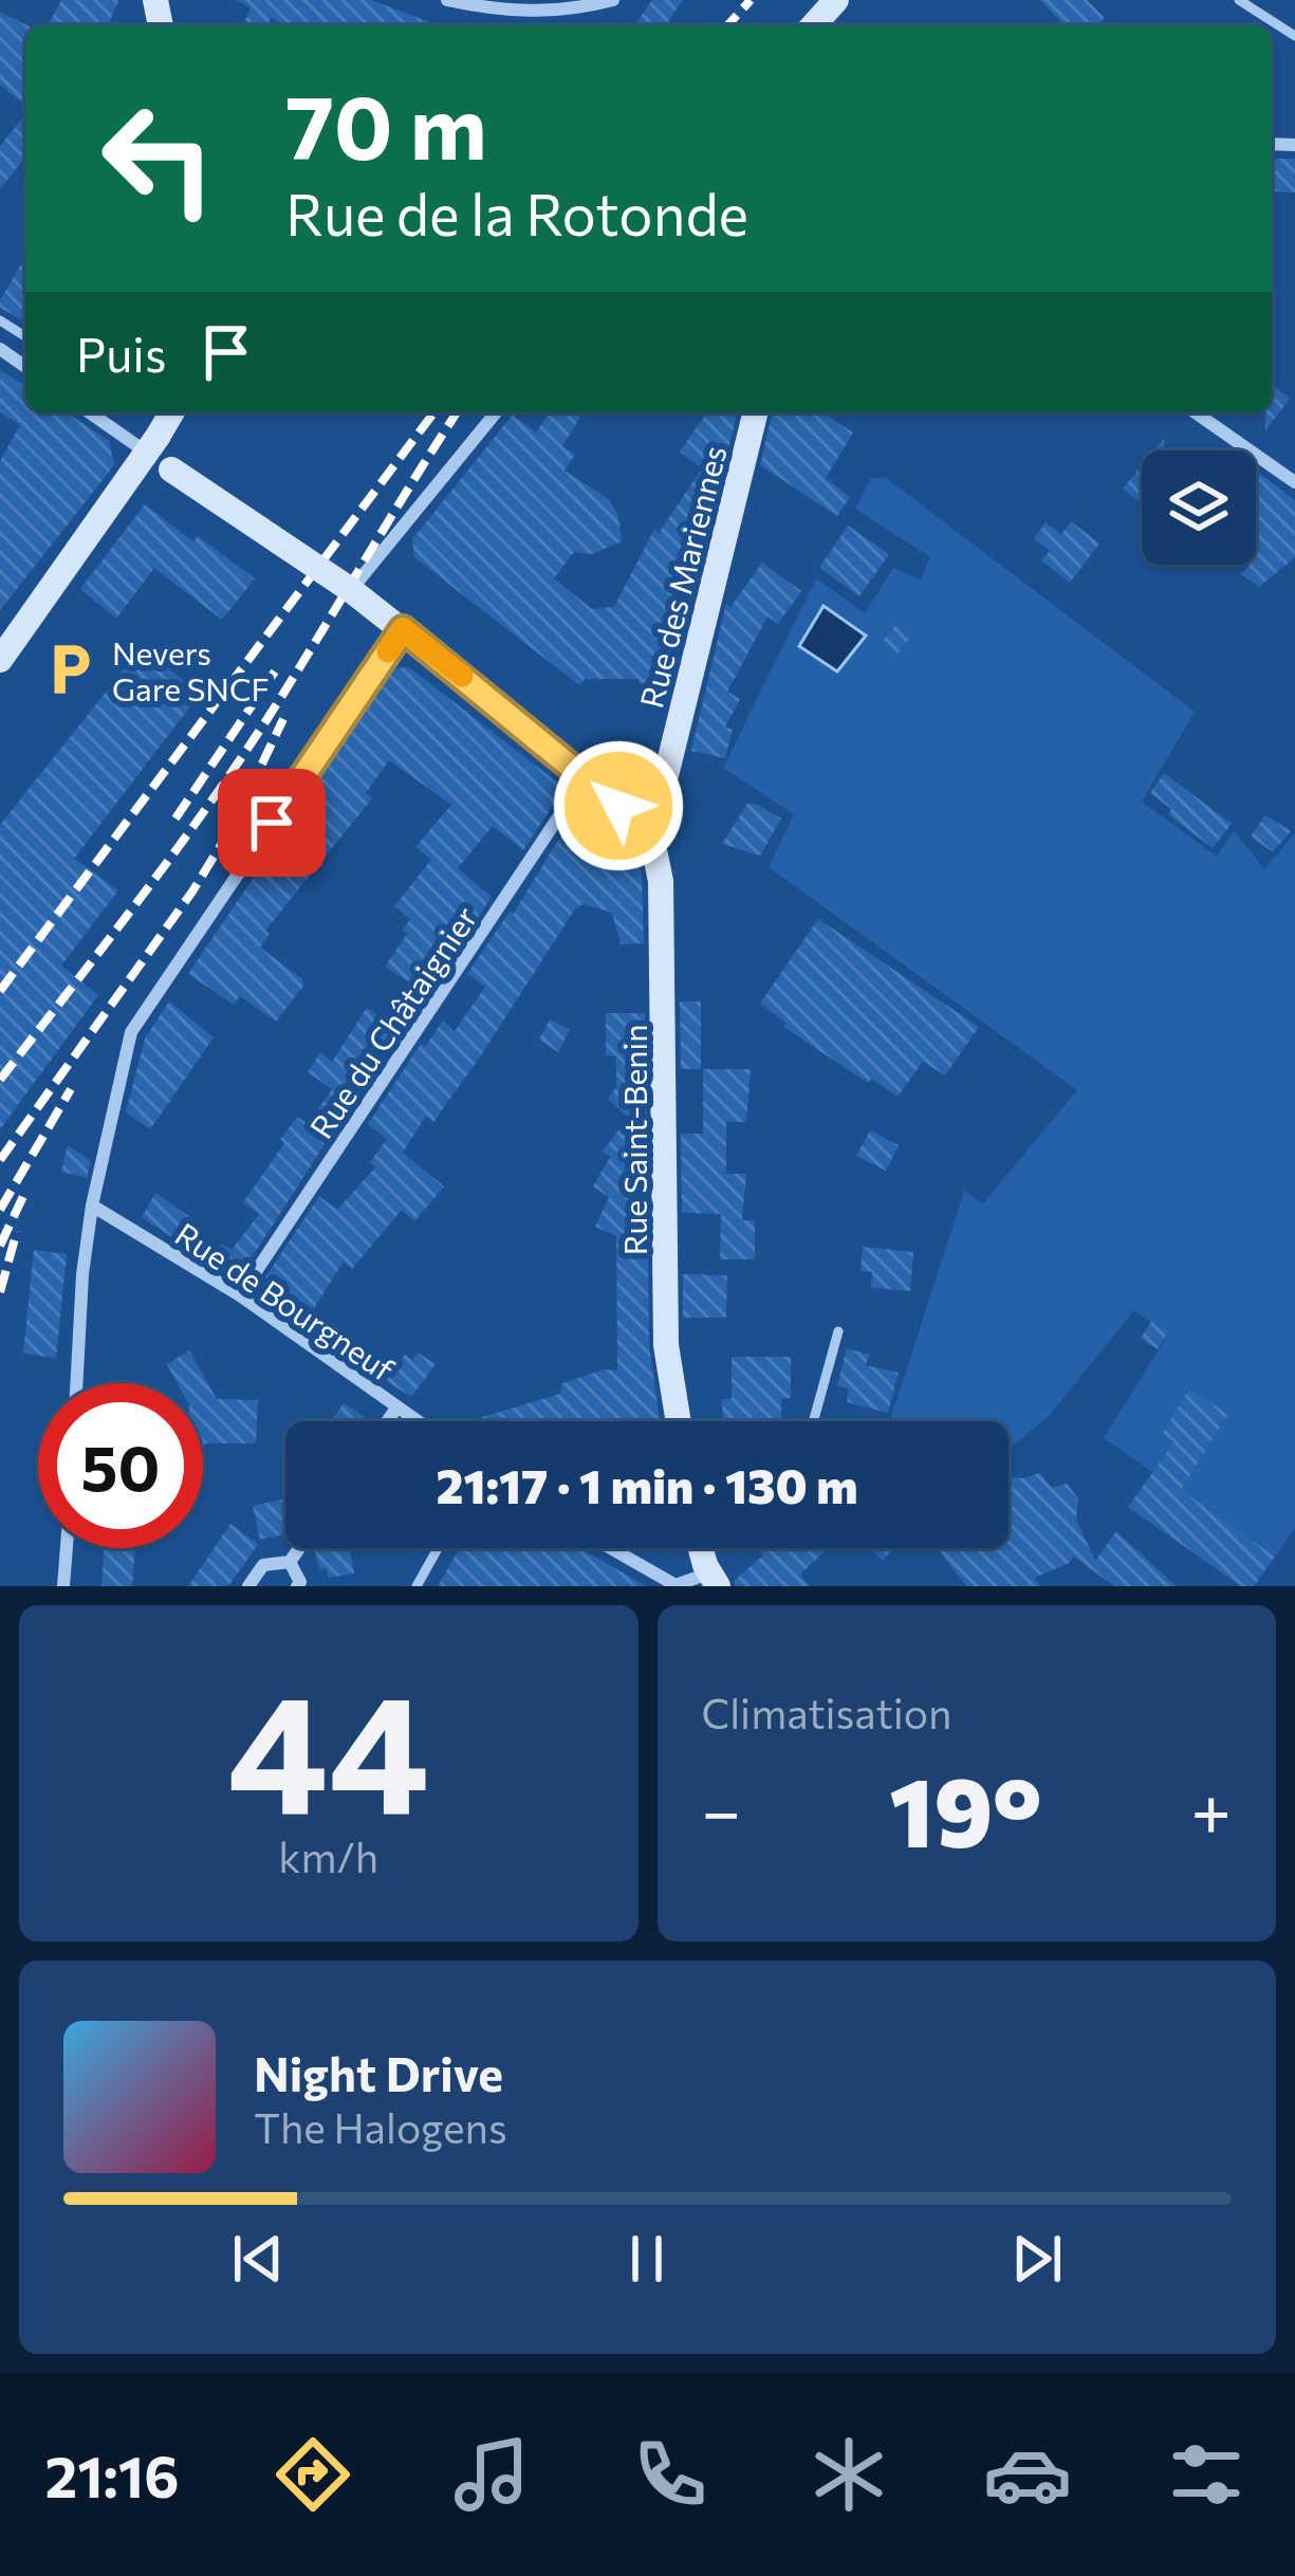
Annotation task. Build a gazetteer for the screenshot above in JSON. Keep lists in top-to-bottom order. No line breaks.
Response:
{"streets":{"main road":["Rue des Mariennes","Rue Saint-Benin"],"street":["Rue du Châtaignier","Rue de Bourgneuf"]},"crossings":[["Rue des Mariennes","Rue Saint-Benin"],["Rue du Châtaignier","Rue de Bourgneuf"]],"places":{"parking":["Nevers Gare SNCF"]},"page":{"turn":["70 m","Rue de la Rotonde"],"then":"Puis","limit":"50","trip":"21:17 · 1 min · 130 m","tile":[["44","km/h"],"Climatisation"],"heat":["−","19°","+"],"song":["Night Drive","The Halogens"],"tabs":"21:16"}}
